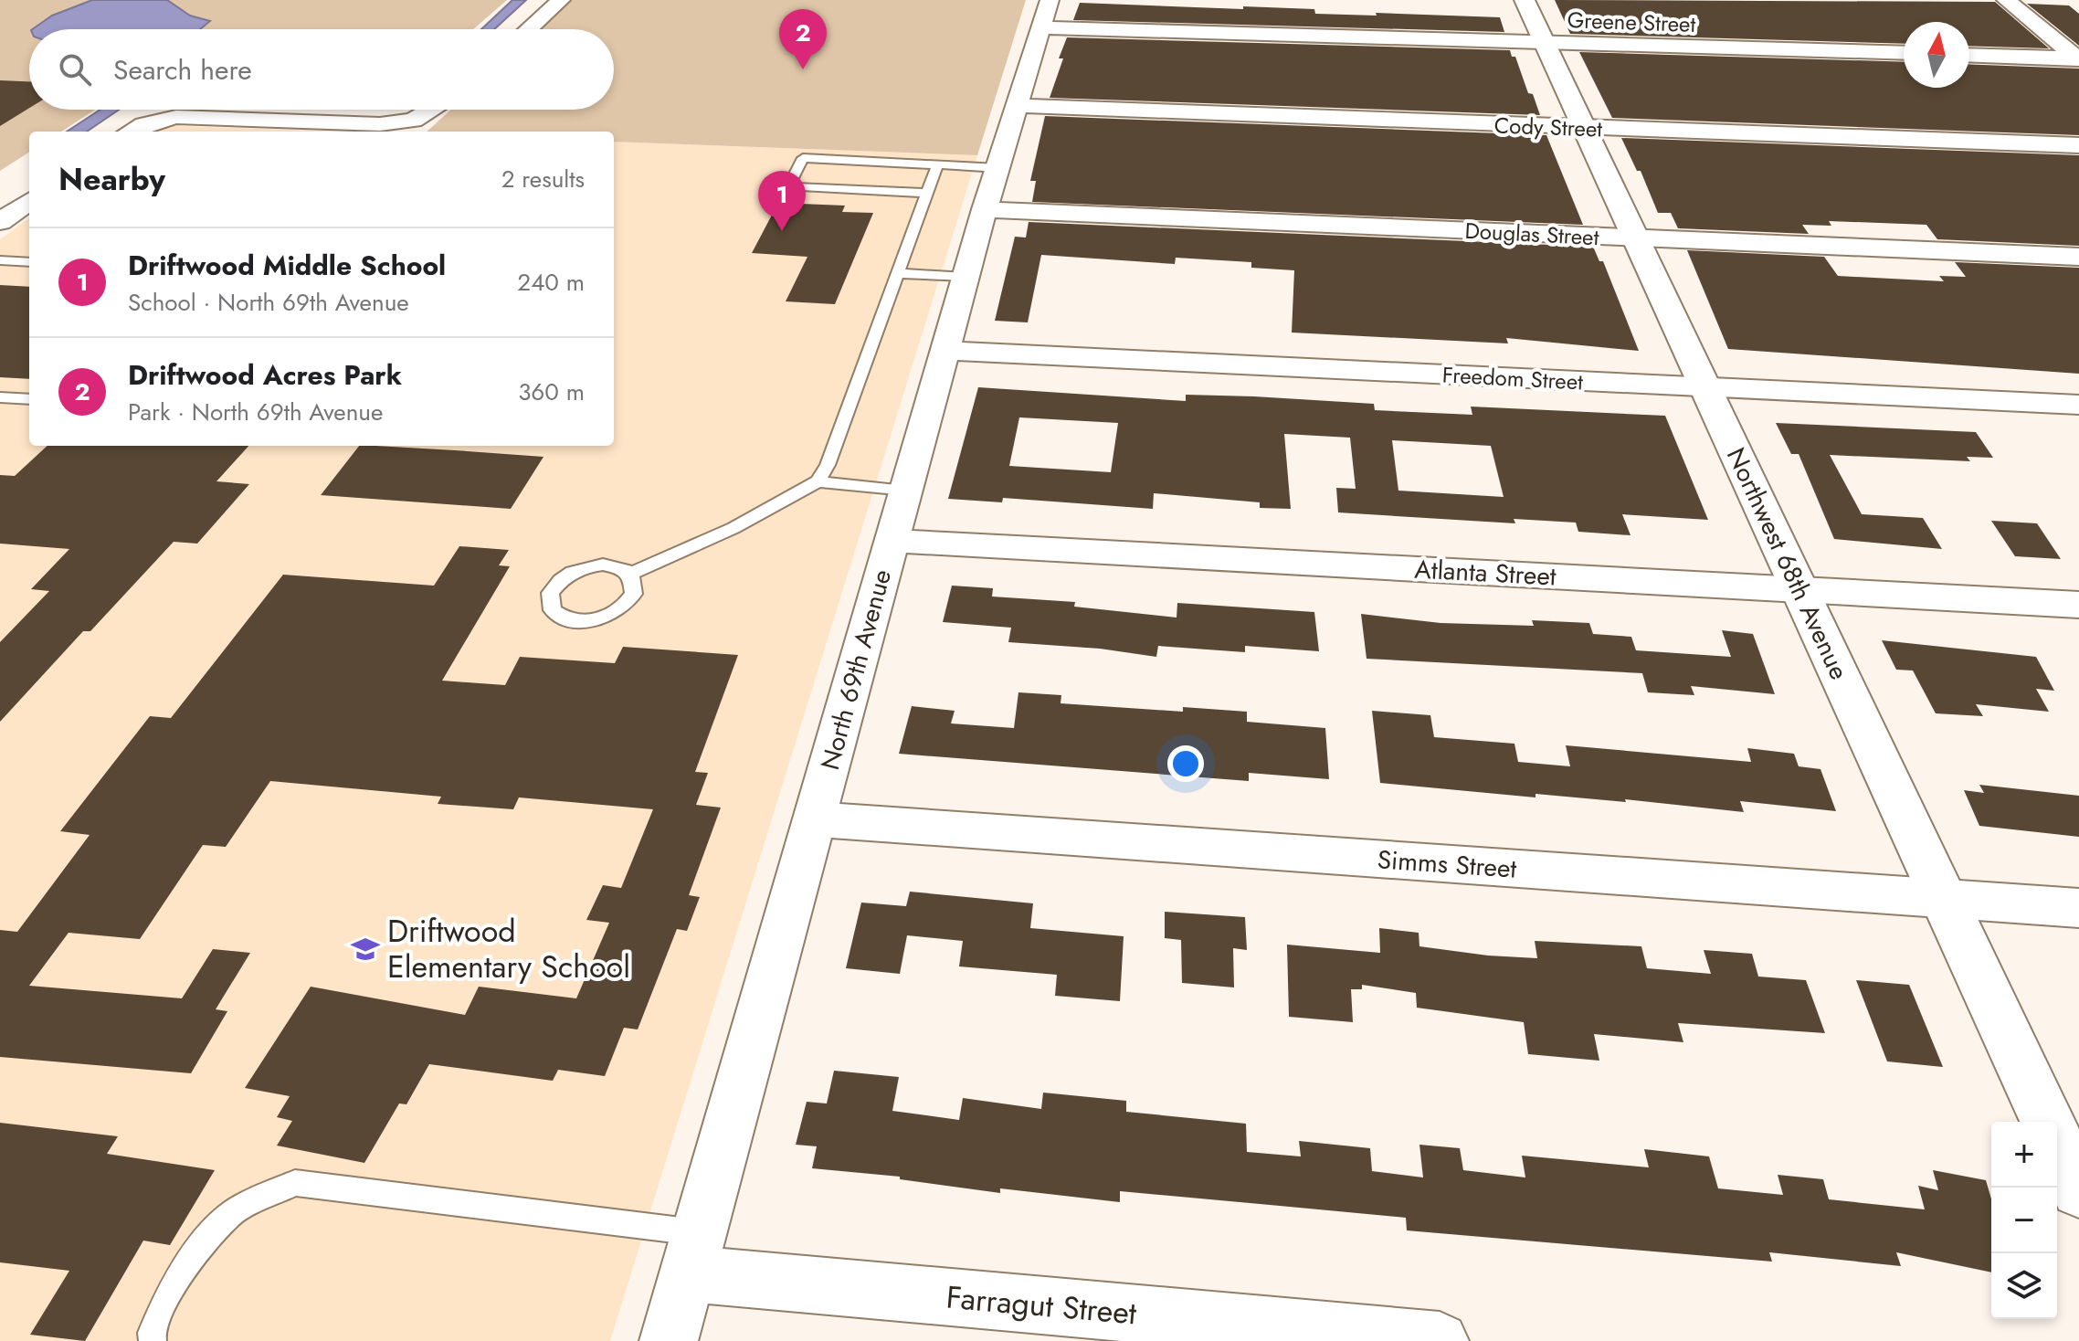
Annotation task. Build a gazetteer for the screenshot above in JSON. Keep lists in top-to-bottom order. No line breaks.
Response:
{"streets":{"street":["Greene Street","Cody Street","Douglas Street","Freedom Street","Northwest 68th Avenue","Atlanta Street","North 69th Avenue","Simms Street","Farragut Street"]},"crossings":[["Greene Street","Northwest 68th Avenue"],["Greene Street","North 69th Avenue"],["Cody Street","Northwest 68th Avenue"],["Cody Street","North 69th Avenue"],["Douglas Street","Northwest 68th Avenue"],["Douglas Street","North 69th Avenue"],["Freedom Street","Northwest 68th Avenue"],["Freedom Street","North 69th Avenue"],["Northwest 68th Avenue","Atlanta Street"],["Northwest 68th Avenue","Simms Street"],["Atlanta Street","North 69th Avenue"],["North 69th Avenue","Simms Street"],["North 69th Avenue","Farragut Street"]],"places":{"school or university":["Driftwood Elementary School"]},"north":"top","page":{"pins":["2","1"],"search":"Search here","heading":["Nearby","2 results"],"list":[{"mark":"1","name":"Driftwood Middle School","note":"School · North 69th Avenue","value":"240 m"},{"mark":"2","name":"Driftwood Acres Park","note":"Park · North 69th Avenue","value":"360 m"}],"map_buttons":["+","−"]}}
